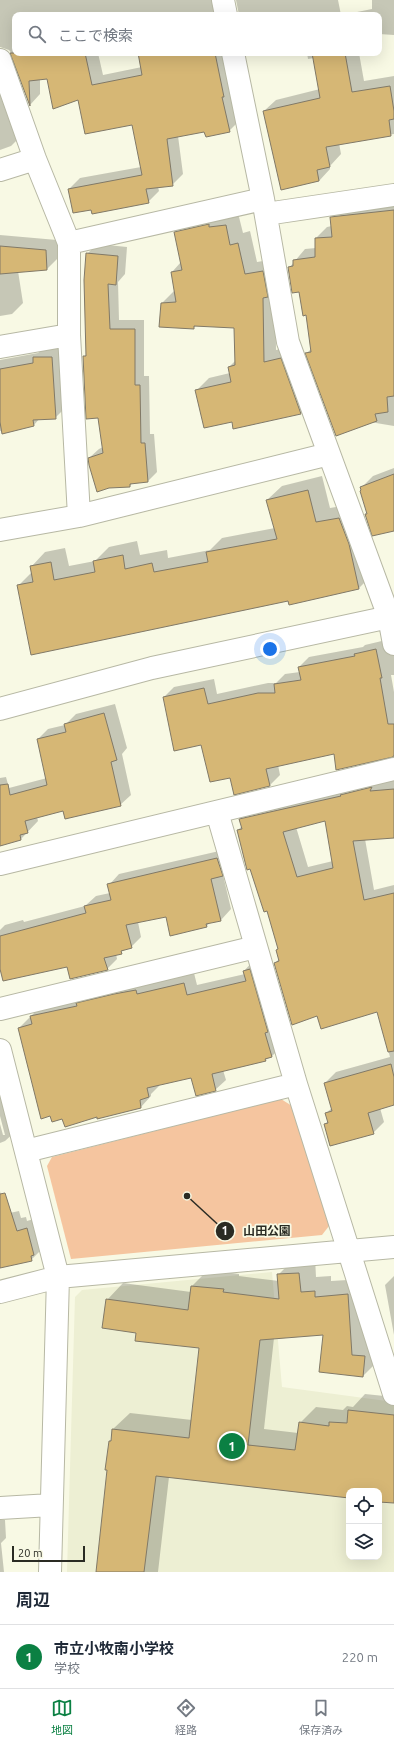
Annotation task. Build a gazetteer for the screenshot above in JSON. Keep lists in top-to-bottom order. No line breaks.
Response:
{"places":["山田公園"],"scale_bar":"20 m","page":{"search":"ここで検索","pins":"1","scale":"20 m","heading":"周辺","list":[{"mark":"1","name":"市立小牧南小学校","note":"学校","value":"220 m"}],"nav":["地図","経路","保存済み"]}}
